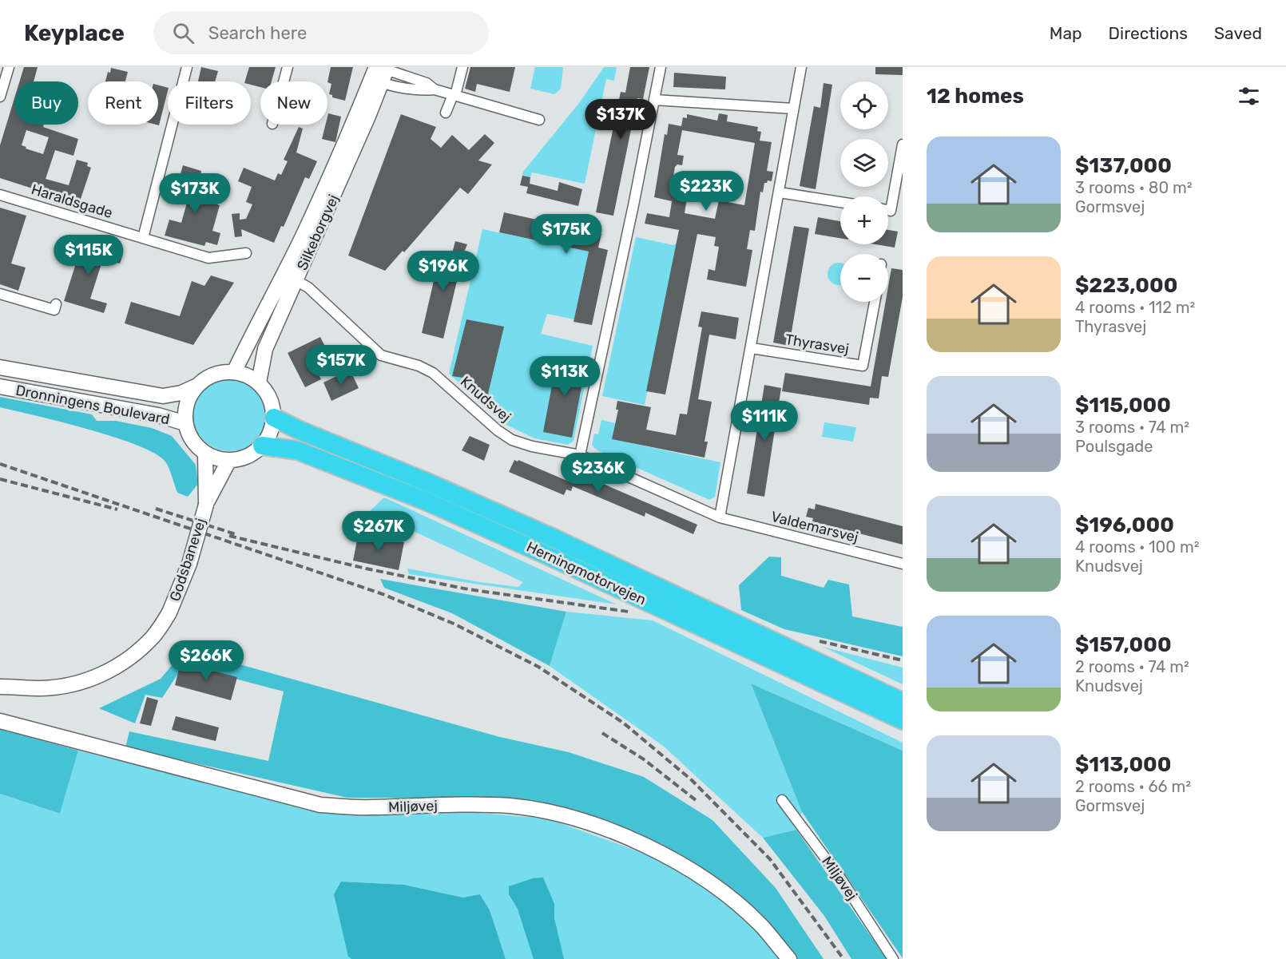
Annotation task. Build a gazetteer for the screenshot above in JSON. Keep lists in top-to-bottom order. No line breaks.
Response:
{"streets":{"highway":["Herningmotorvejen"],"main road":["Silkeborgvej","Dronningens Boulevard","Godsbanevej","Miljøvej"],"street":["Haraldsgade","Thyrasvej","Knudsvej","Valdemarsvej"]},"crossings":[["Silkeborgvej","Knudsvej"],["Silkeborgvej","Dronningens Boulevard"],["Silkeborgvej","Godsbanevej"],["Silkeborgvej","Herningmotorvejen"],["Knudsvej","Valdemarsvej"],["Dronningens Boulevard","Godsbanevej"],["Dronningens Boulevard","Herningmotorvejen"],["Godsbanevej","Herningmotorvejen"]],"page":{"header":"Keyplace","search":"Search here","nav":["Map","Directions","Saved"],"heading":"12 homes","map_buttons":["+","−"],"chip":["Buy","Rent","Filters","New"],"price":["$137K","$223K","$173K","$175K","$115K","$196K","$157K","$113K","$111K","$236K","$267K","$266K"],"list":[{"name":"$137,000","note":"3 rooms · 80 m² · Gormsvej"},{"name":"$223,000","note":"4 rooms · 112 m² · Thyrasvej"},{"name":"$115,000","note":"3 rooms · 74 m² · Poulsgade"},{"name":"$196,000","note":"4 rooms · 100 m² · Knudsvej"},{"name":"$157,000","note":"2 rooms · 74 m² · Knudsvej"},{"name":"$113,000","note":"2 rooms · 66 m² · Gormsvej"}]}}
